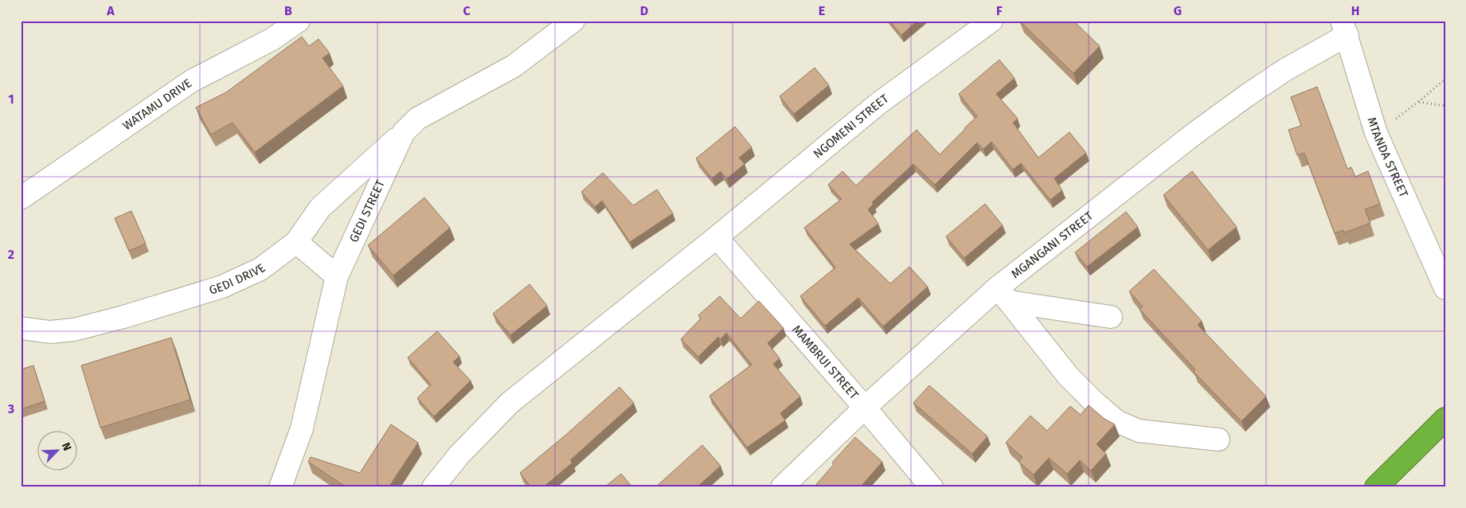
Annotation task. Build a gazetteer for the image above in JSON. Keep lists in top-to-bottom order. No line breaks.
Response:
{"streets":{"street":["WATAMU DRIVE","NGOMENI STREET","MTANDA STREET","GEDI STREET","MGANGANI STREET","GEDI DRIVE","MAMBRUI STREET"]},"crossings":[["NGOMENI STREET","MAMBRUI STREET"],["MTANDA STREET","MGANGANI STREET"],["GEDI STREET","GEDI DRIVE"],["MGANGANI STREET","MAMBRUI STREET"]],"north":"top right","grid":{"columns":["A","B","C","D","E","F","G","H"],"rows":["1","2","3"]}}
